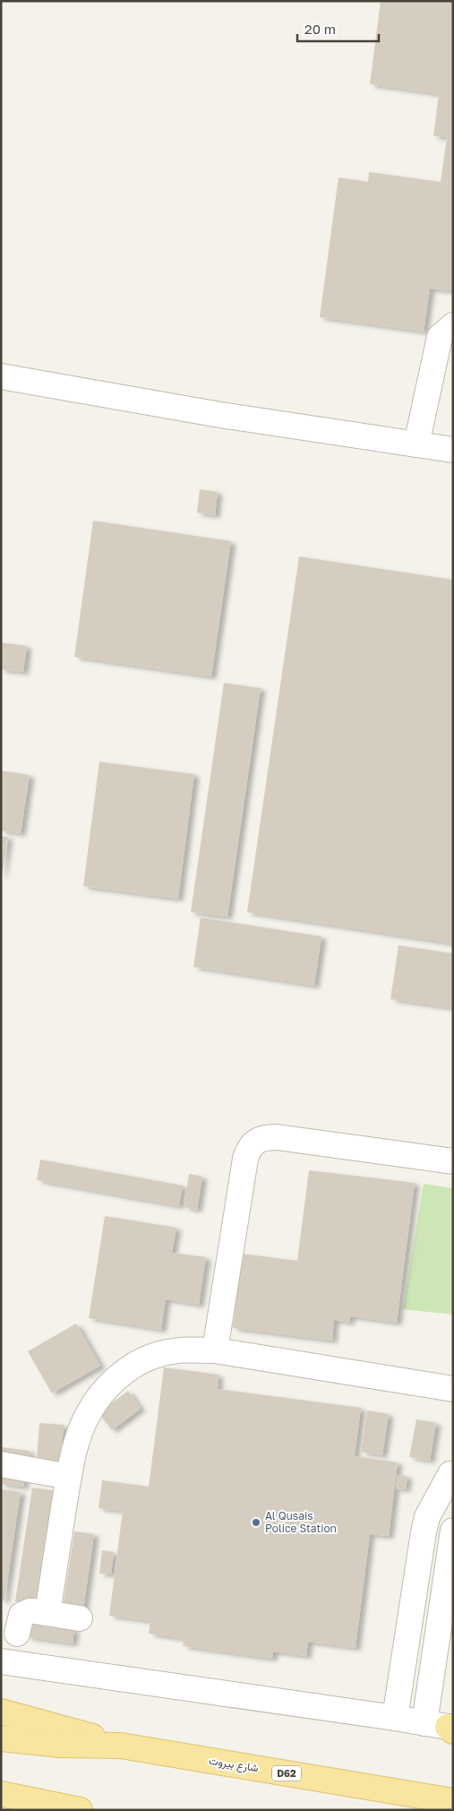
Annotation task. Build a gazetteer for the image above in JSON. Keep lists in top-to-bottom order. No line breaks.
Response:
{"streets":{"main road":["شارع بيروت","D62"]},"places":["Al Qusais Police Station"],"scale_bar":"20 m"}
